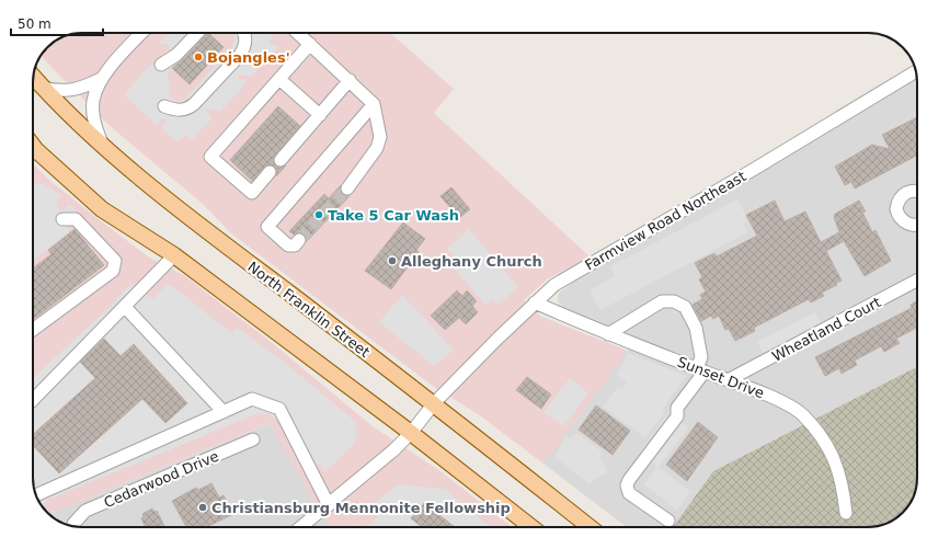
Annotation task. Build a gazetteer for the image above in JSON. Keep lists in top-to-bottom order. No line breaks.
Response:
{"streets":{"main road":["North Franklin Street"],"street":["Farmview Road Northeast","Wheatland Court","Sunset Drive","Cedarwood Drive"]},"crossings":[["Farmview Road Northeast","North Franklin Street"],["Farmview Road Northeast","Sunset Drive"],["Wheatland Court","Sunset Drive"]],"places":["Bojangles'","Take 5 Car Wash","Alleghany Church","Christiansburg Mennonite Fellowship"],"scale_bar":"50 m"}
